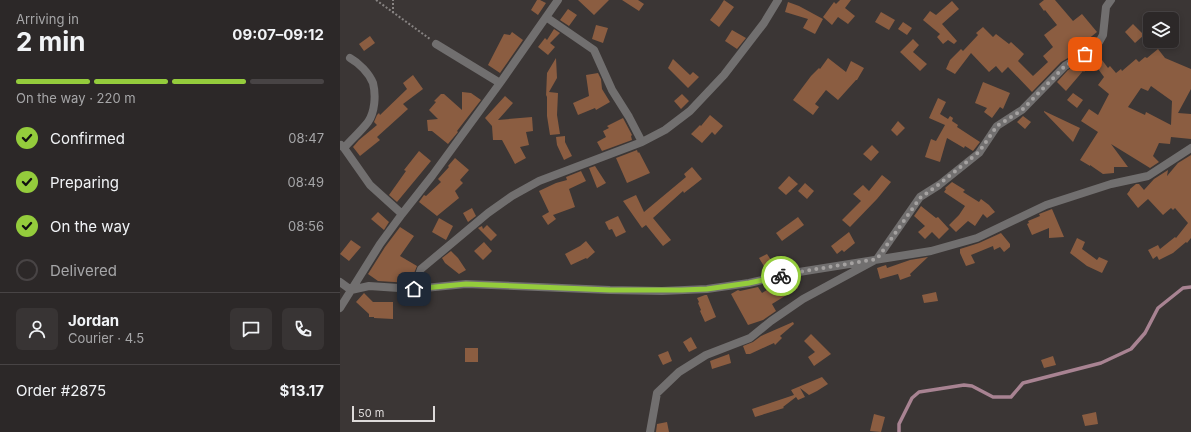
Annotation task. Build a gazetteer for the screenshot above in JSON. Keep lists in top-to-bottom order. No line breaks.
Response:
{"scale_bar":"50 m","page":{"heading":["2 min","Arriving in","09:07–09:12"],"panel":["Jordan","Courier · 4.5","Order #2875","$13.17"],"bar":"On the way · 220 m","list":[["Confirmed","08:47"],["Preparing","08:49"],["On the way","08:56"],"Delivered"],"scale":"50 m"}}
